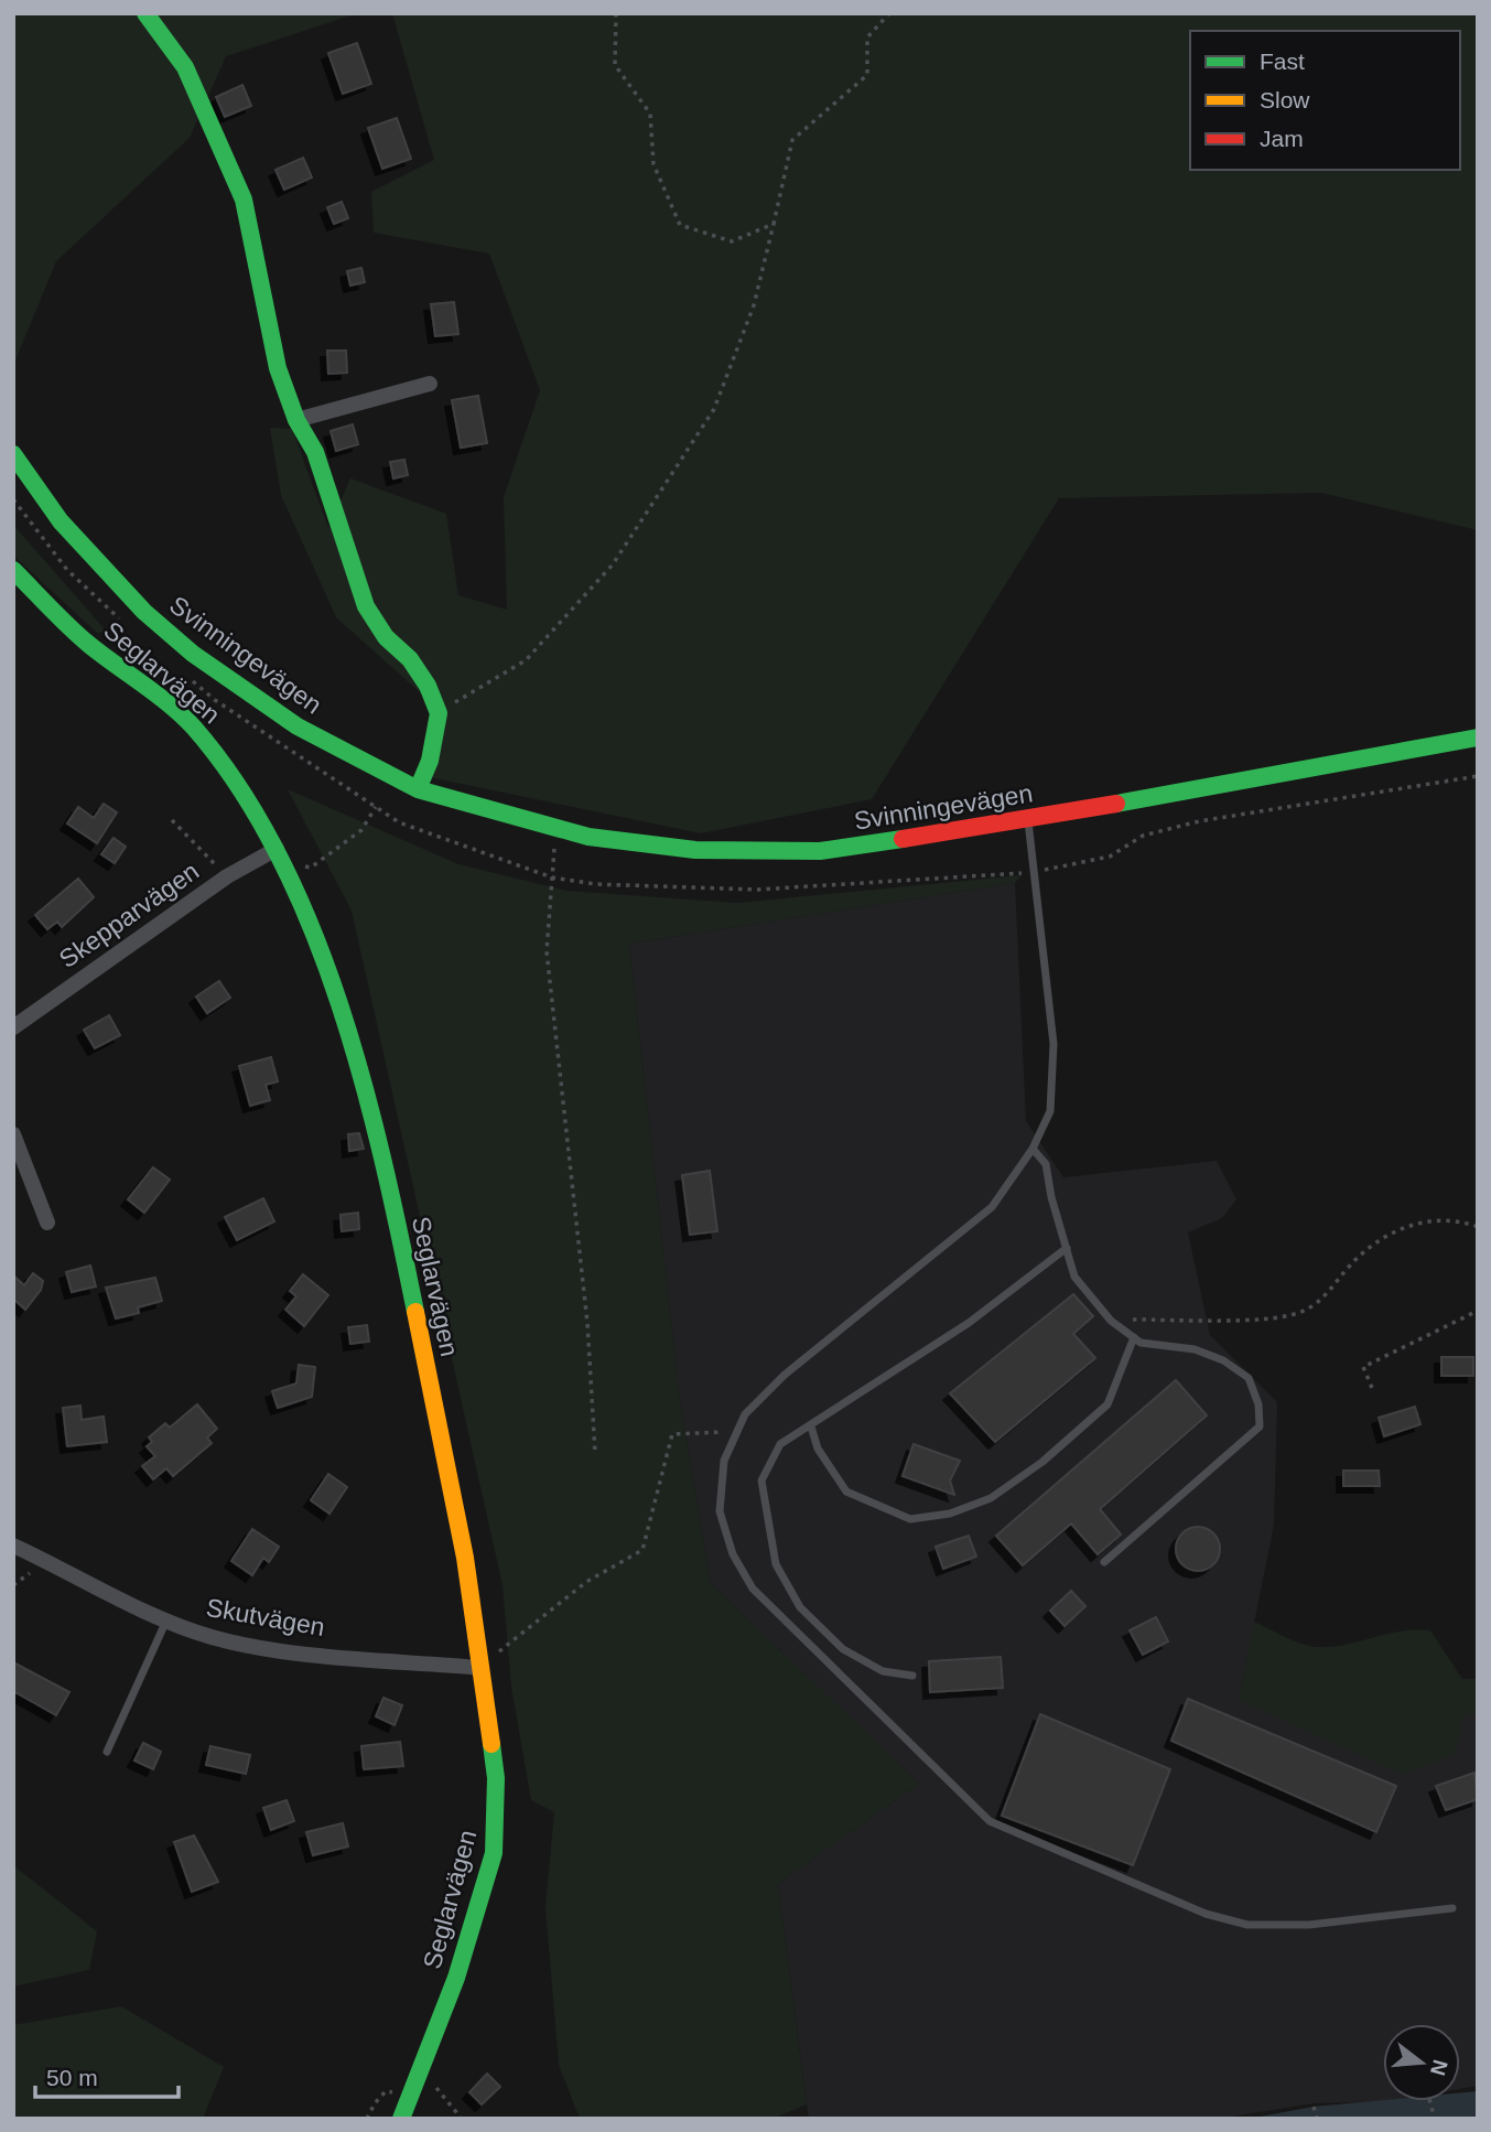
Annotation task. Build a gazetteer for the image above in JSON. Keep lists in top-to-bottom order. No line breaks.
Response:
{"streets":{"street":["Svinningevägen","Seglarvägen","Skepparvägen","Skutvägen"]},"crossings":[["Seglarvägen","Skepparvägen"],["Seglarvägen","Skutvägen"]],"legend":["Fast","Slow","Jam"],"scale_bar":"50 m","north":"right"}
